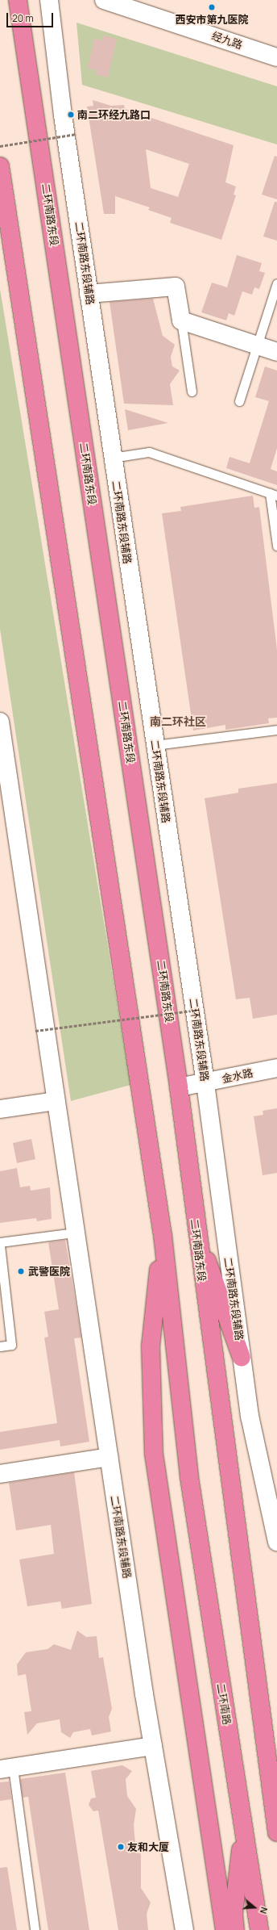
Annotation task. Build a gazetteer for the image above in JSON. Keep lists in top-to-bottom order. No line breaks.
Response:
{"streets":{"highway":["二环南路东段","二环南路"],"main road":["经九路","二环南路东段辅路","金水路"]},"crossings":[["二环南路东段","金水路"],["二环南路东段辅路","金水路"]],"districts":["南二环社区"],"places":["西安市第九医院","南二环经九路口","武警医院","友和大厦"],"scale_bar":"20 m","north":"right"}
